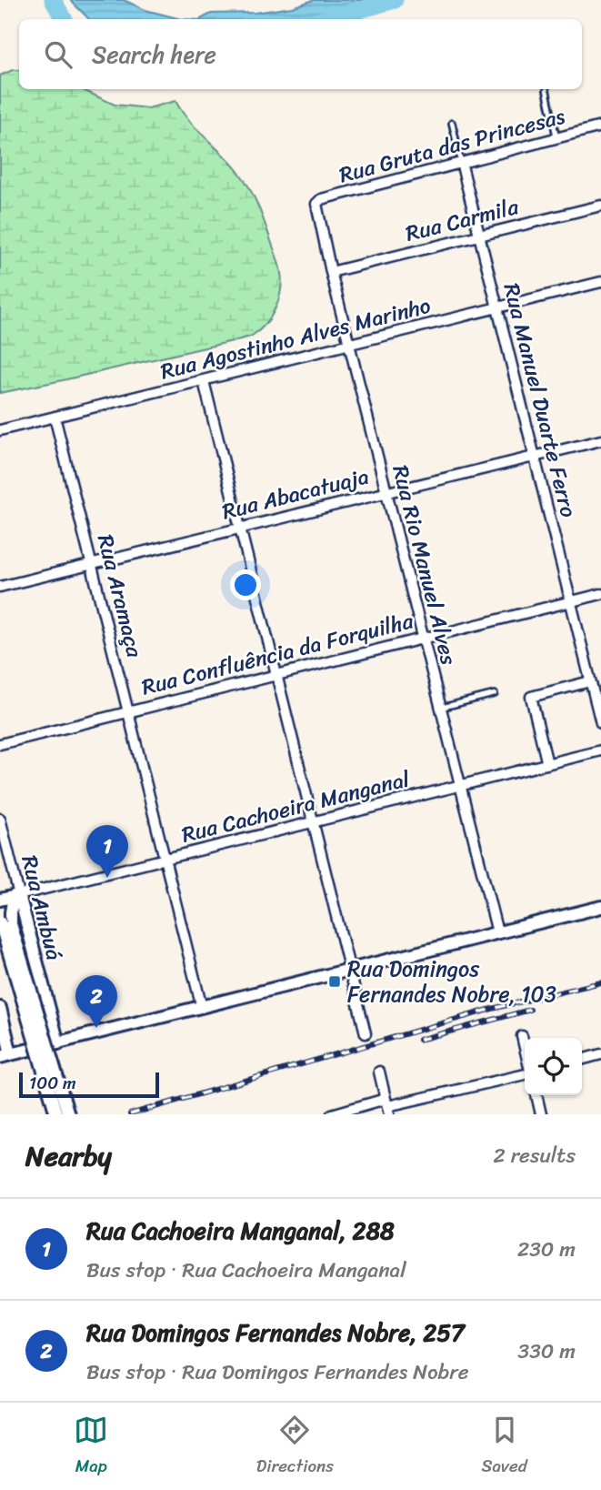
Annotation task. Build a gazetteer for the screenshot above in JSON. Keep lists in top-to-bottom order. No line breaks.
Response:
{"streets":{"street":["Rua Gruta das Princesas","Rua Carmila","Rua Agostinho Alves Marinho","Rua Manuel Duarte Ferro","Rua Abacatuaja","Rua Rio Manuel Alves","Rua Aramaça","Rua Confluência da Forquilha","Rua Cachoeira Manganal","Rua Ambuá"]},"crossings":[["Rua Gruta das Princesas","Rua Manuel Duarte Ferro"],["Rua Gruta das Princesas","Rua Rio Manuel Alves"],["Rua Carmila","Rua Manuel Duarte Ferro"],["Rua Carmila","Rua Rio Manuel Alves"],["Rua Agostinho Alves Marinho","Rua Manuel Duarte Ferro"],["Rua Agostinho Alves Marinho","Rua Rio Manuel Alves"],["Rua Agostinho Alves Marinho","Rua Aramaça"],["Rua Manuel Duarte Ferro","Rua Abacatuaja"],["Rua Manuel Duarte Ferro","Rua Confluência da Forquilha"],["Rua Abacatuaja","Rua Rio Manuel Alves"],["Rua Abacatuaja","Rua Aramaça"],["Rua Rio Manuel Alves","Rua Confluência da Forquilha"],["Rua Rio Manuel Alves","Rua Cachoeira Manganal"],["Rua Aramaça","Rua Confluência da Forquilha"],["Rua Aramaça","Rua Cachoeira Manganal"],["Rua Cachoeira Manganal","Rua Ambuá"]],"places":{"transit":["Rua Domingos Fernandes Nobre, 103"]},"scale_bar":"100 m","page":{"search":"Search here","pins":["1","2"],"scale":"100 m","heading":["Nearby","2 results"],"list":[{"mark":"1","name":"Rua Cachoeira Manganal, 288","note":"Bus stop · Rua Cachoeira Manganal","value":"230 m"},{"mark":"2","name":"Rua Domingos Fernandes Nobre, 257","note":"Bus stop · Rua Domingos Fernandes Nobre","value":"330 m"}],"nav":["Map","Directions","Saved"]}}
